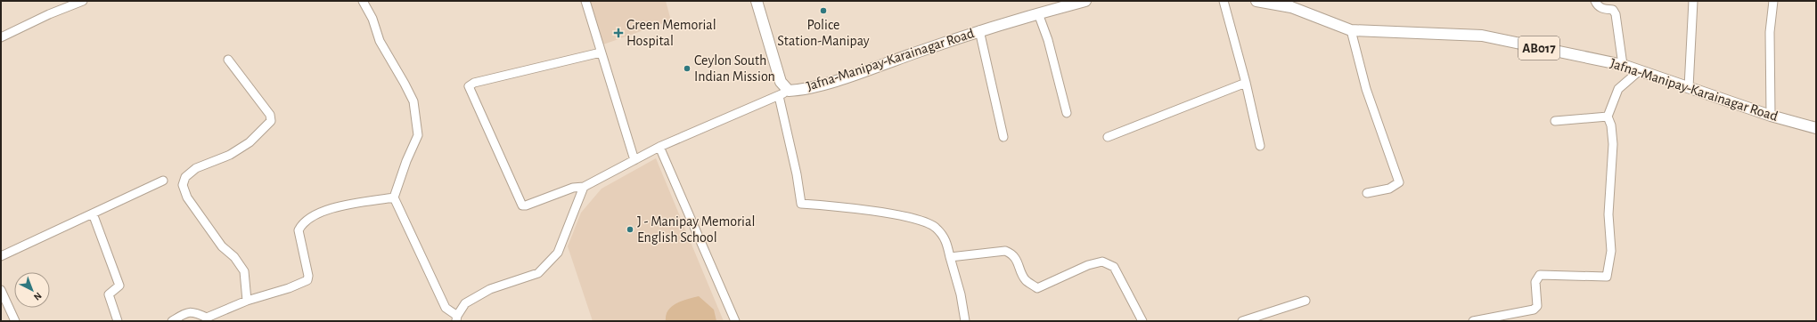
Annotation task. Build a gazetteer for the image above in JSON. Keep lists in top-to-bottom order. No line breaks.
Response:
{"streets":{"main road":["AB017","Jafna-Manipay-Karainagar Road"]},"places":{"other":["Police Station-Manipay","Ceylon South Indian Mission","J - Manipay Memorial English School"],"health":["Green Memorial Hospital"]},"north":"bottom right"}
